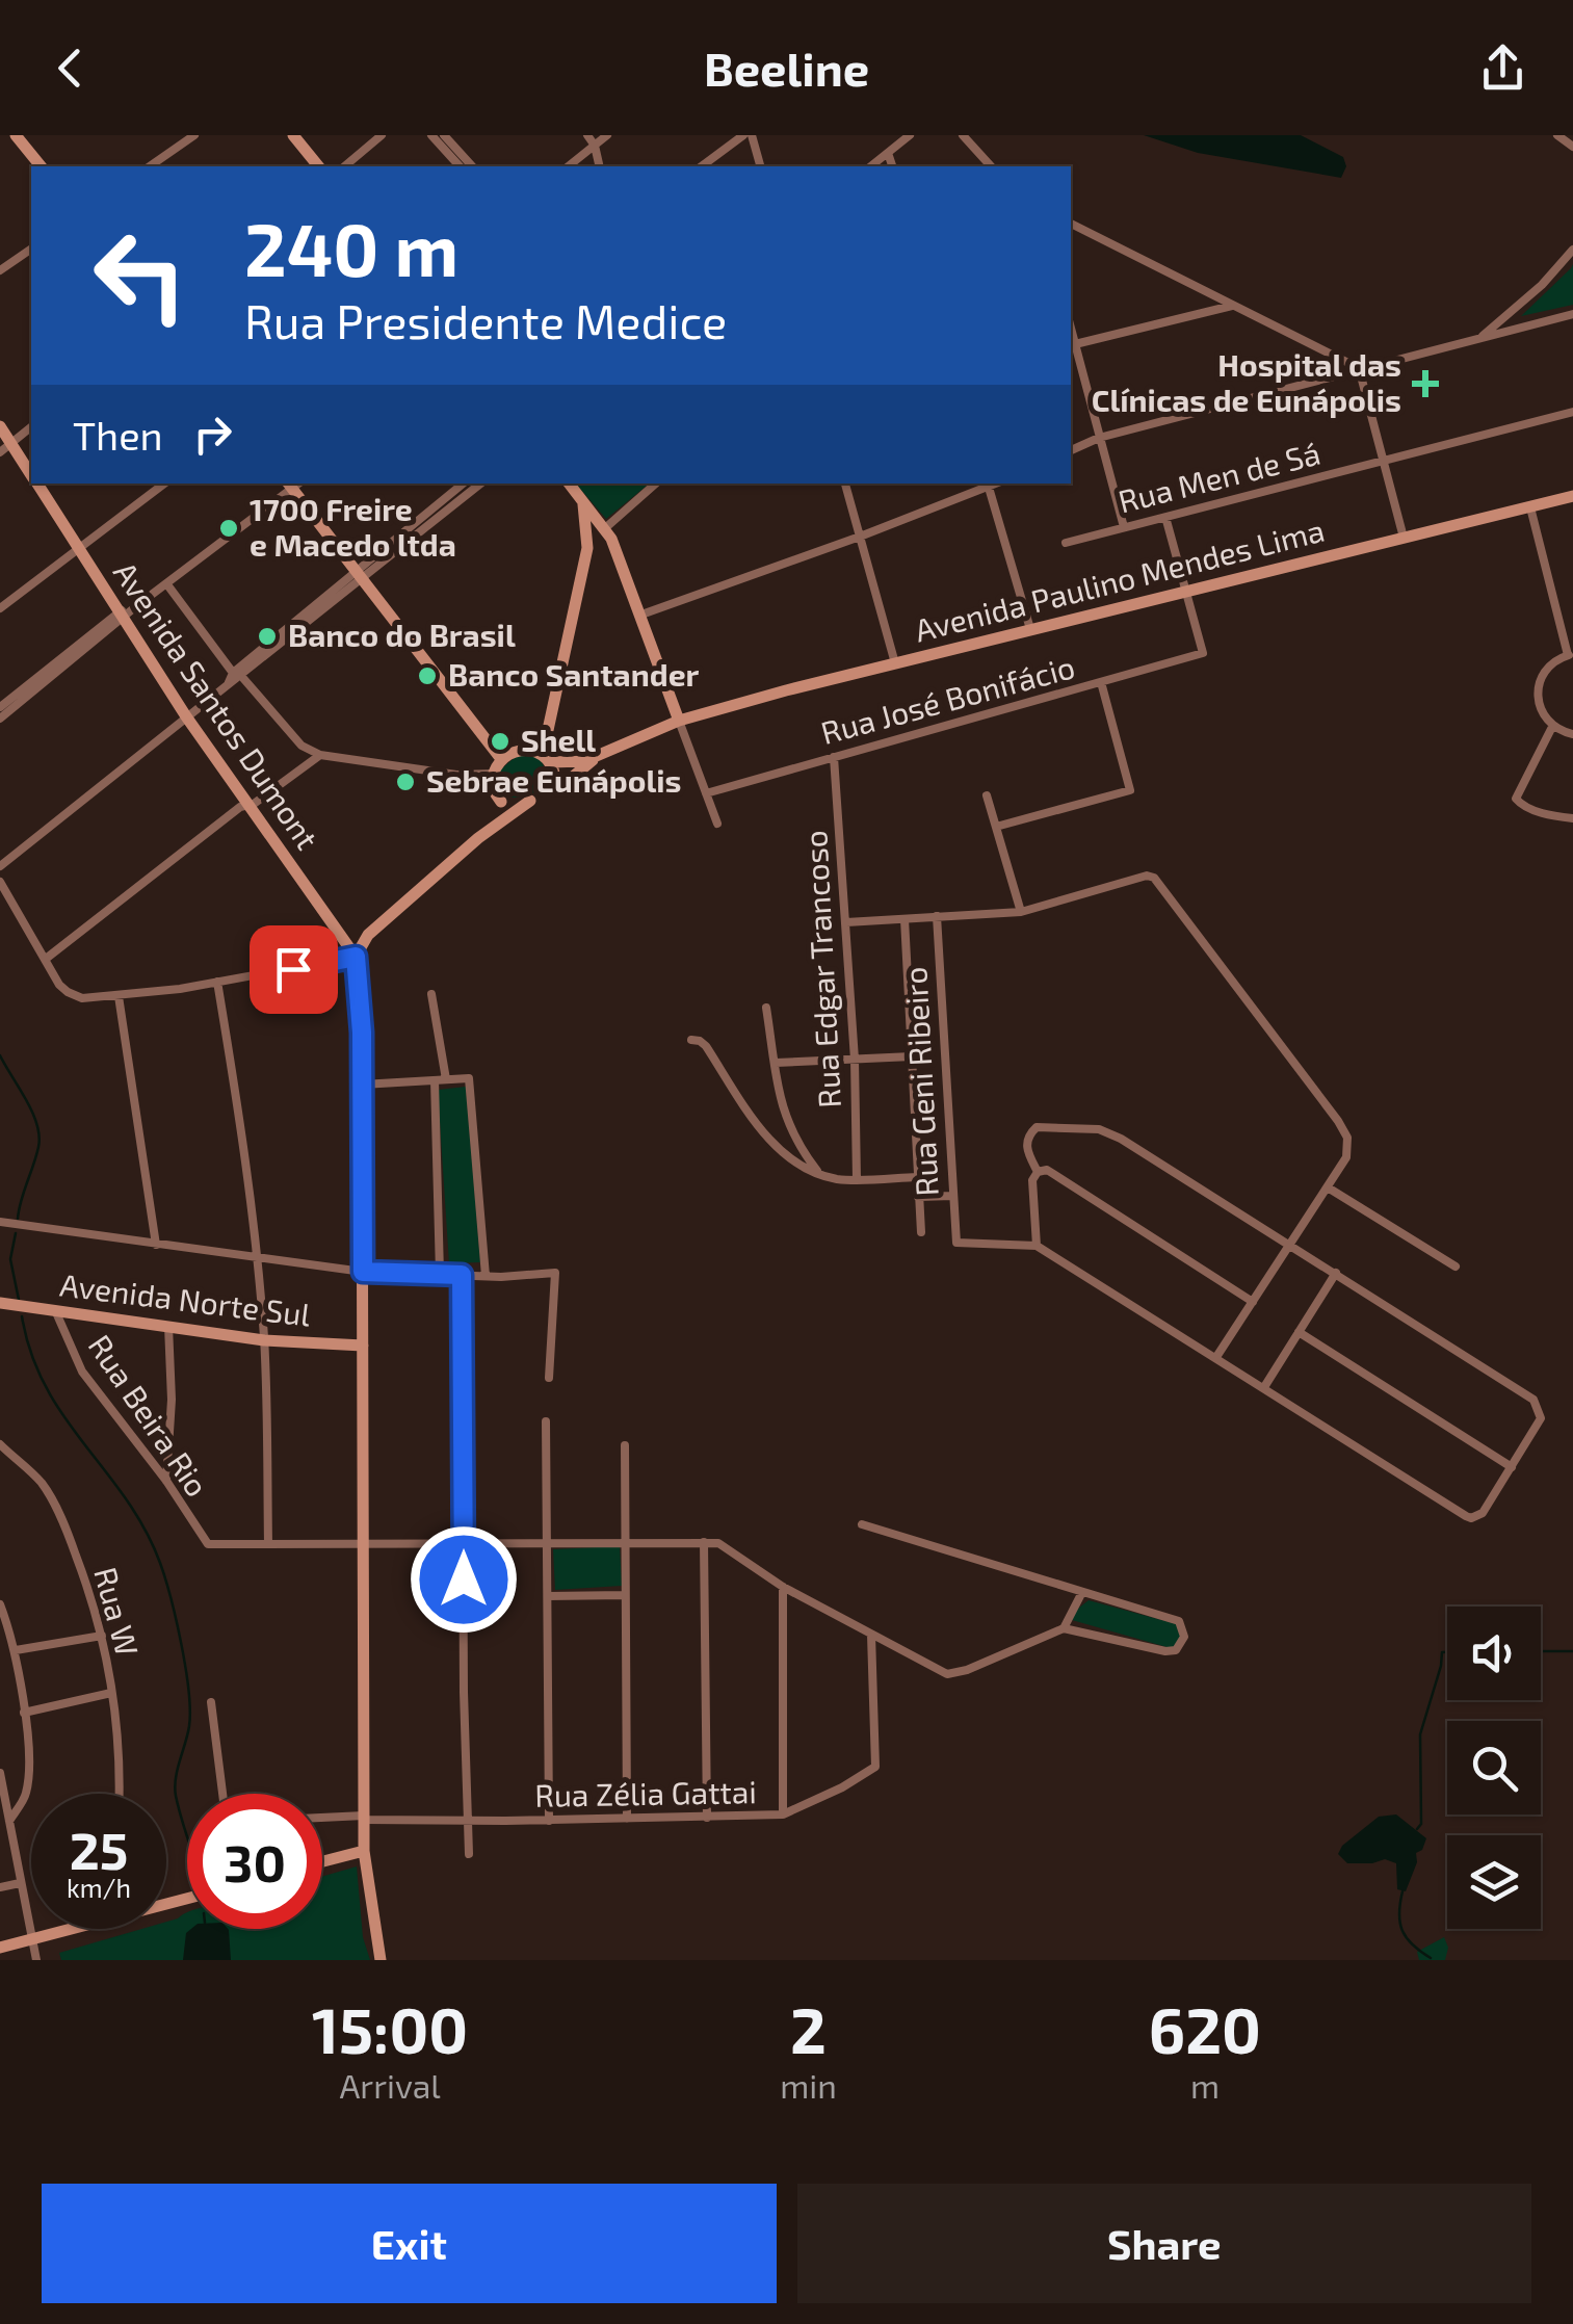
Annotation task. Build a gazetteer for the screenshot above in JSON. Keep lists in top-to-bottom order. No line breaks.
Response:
{"streets":{"main road":["Avenida Paulino Mendes Lima","Avenida Santos Dumont","Avenida Norte Sul"],"street":["Rua Men de Sá","Rua José Bonifácio","Rua Edgar Trancoso","Rua Geni Ribeiro","Rua Beira Rio","Rua W","Rua Zélia Gattai"]},"crossings":[["Avenida Paulino Mendes Lima","Rua José Bonifácio"],["Rua José Bonifácio","Rua Edgar Trancoso"],["Avenida Norte Sul","Rua Beira Rio"]],"places":{"health":["Hospital das Clínicas de Eunápolis"],"other":["1700 Freire e Macedo ltda","Banco do Brasil","Banco Santander","Shell","Sebrae Eunápolis"]},"page":{"header":"Beeline","turn":["240 m","Rua Presidente Medice"],"then":"Then","speed":"25 km/h","limit":"30","eta":["15:00","Arrival","2","min","620","m"],"buttons":["Exit","Share"]}}
